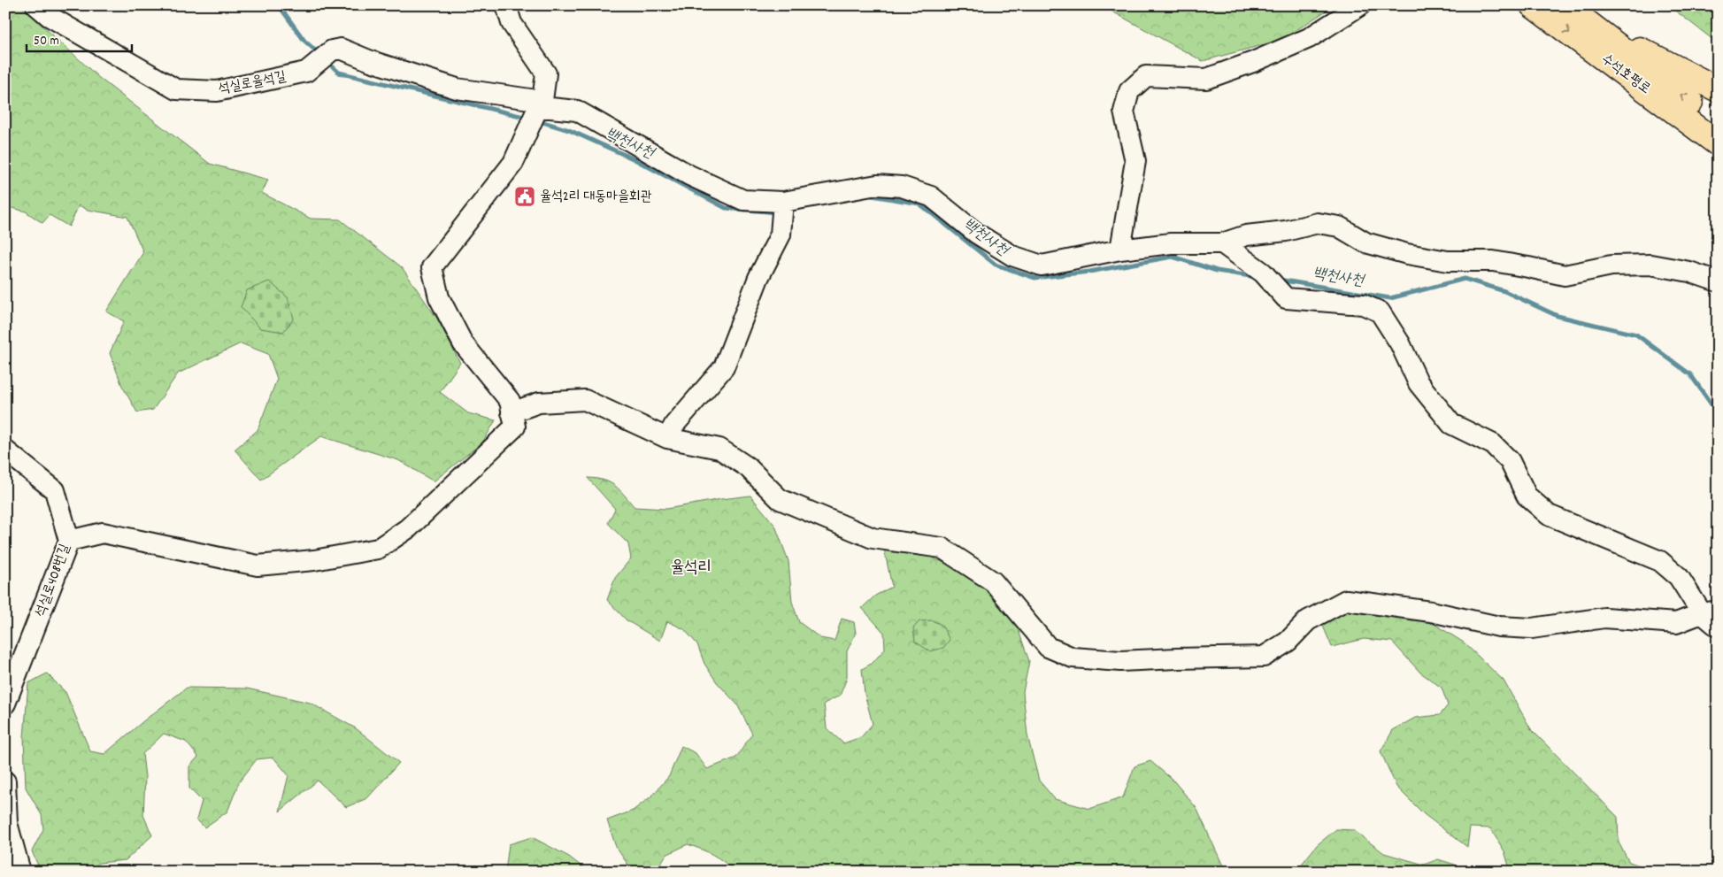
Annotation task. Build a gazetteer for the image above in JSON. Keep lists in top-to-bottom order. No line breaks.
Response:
{"streets":{"highway":["수석호평로"],"street":["석실로율석길","석실로408번길"]},"districts":["율석리"],"water":["백천사천"],"places":{"public building":["율석2리 대동마을회관"]},"scale_bar":"50 m"}
